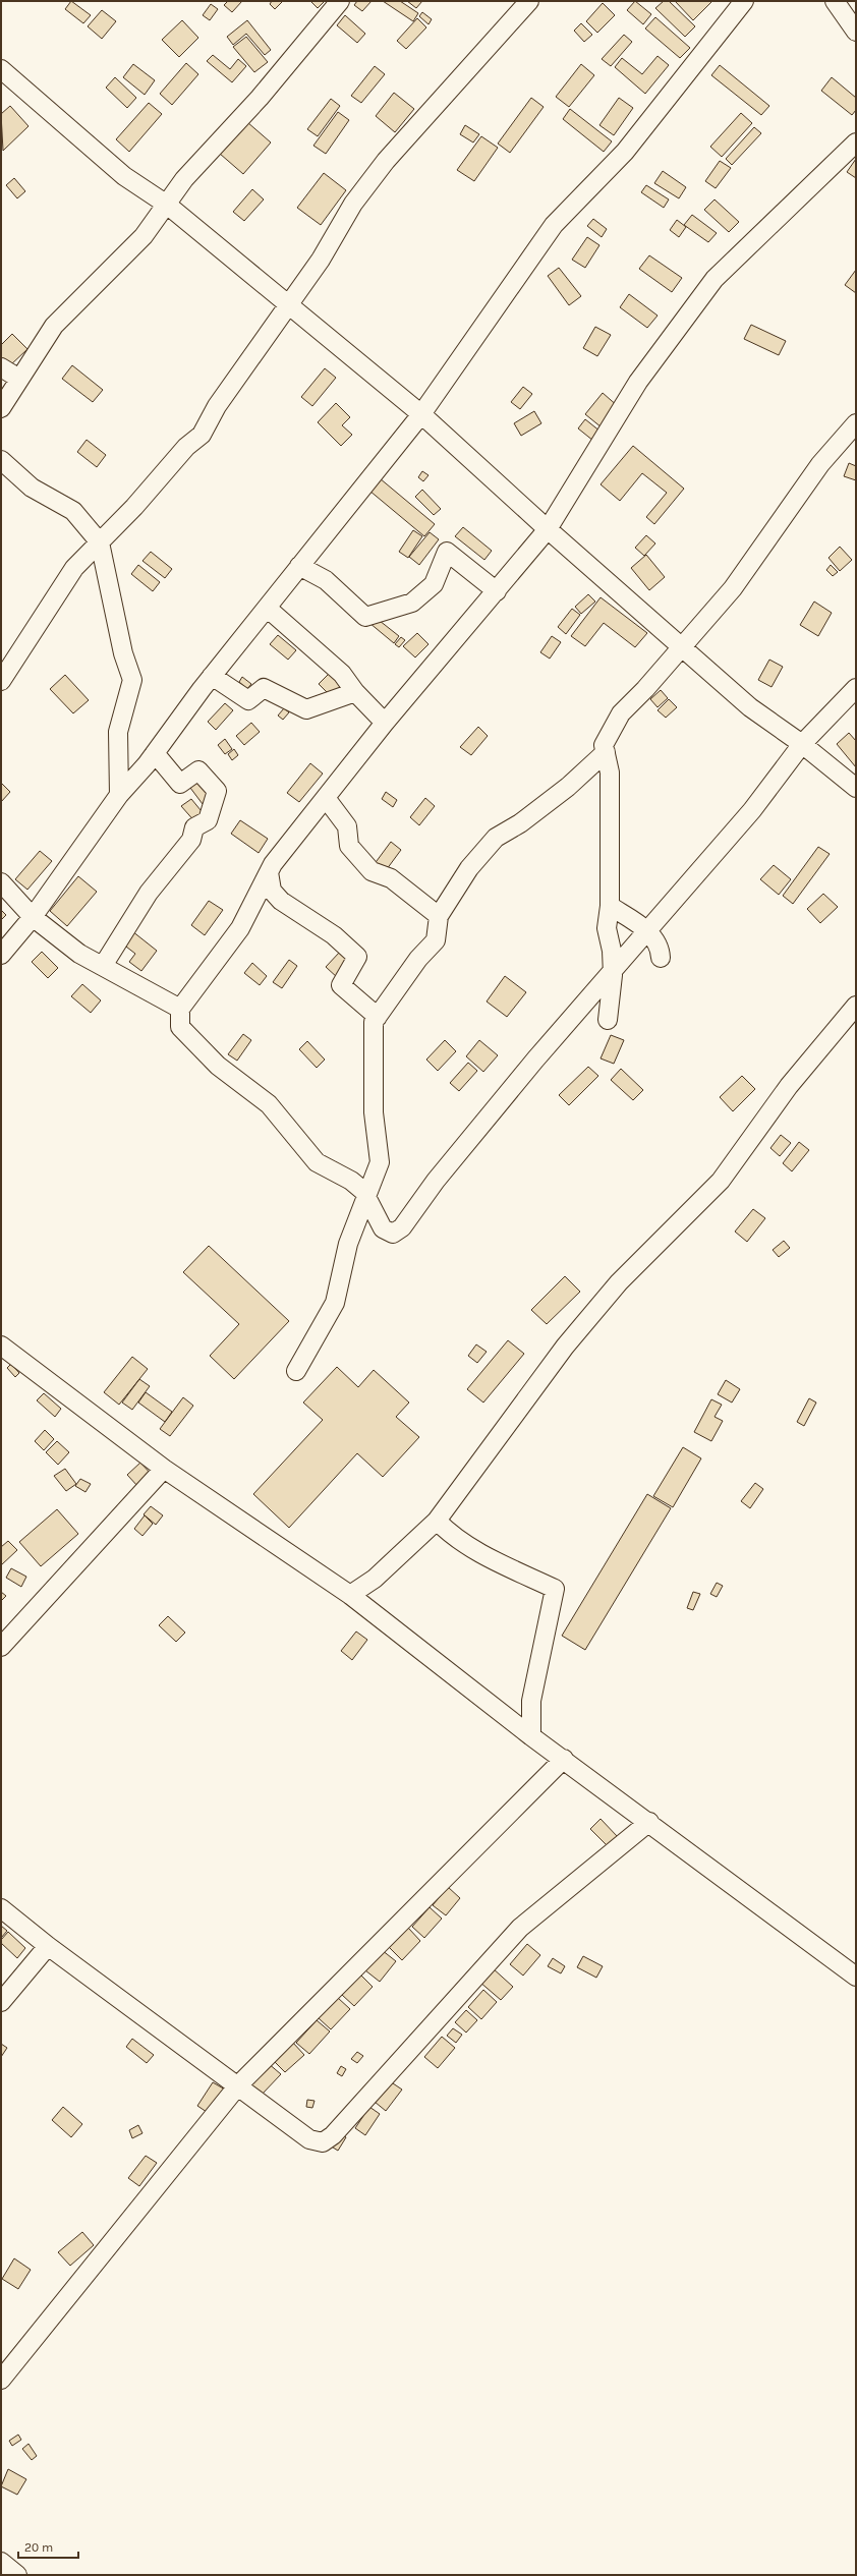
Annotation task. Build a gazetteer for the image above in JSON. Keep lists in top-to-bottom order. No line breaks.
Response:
{"scale_bar":"20 m"}
